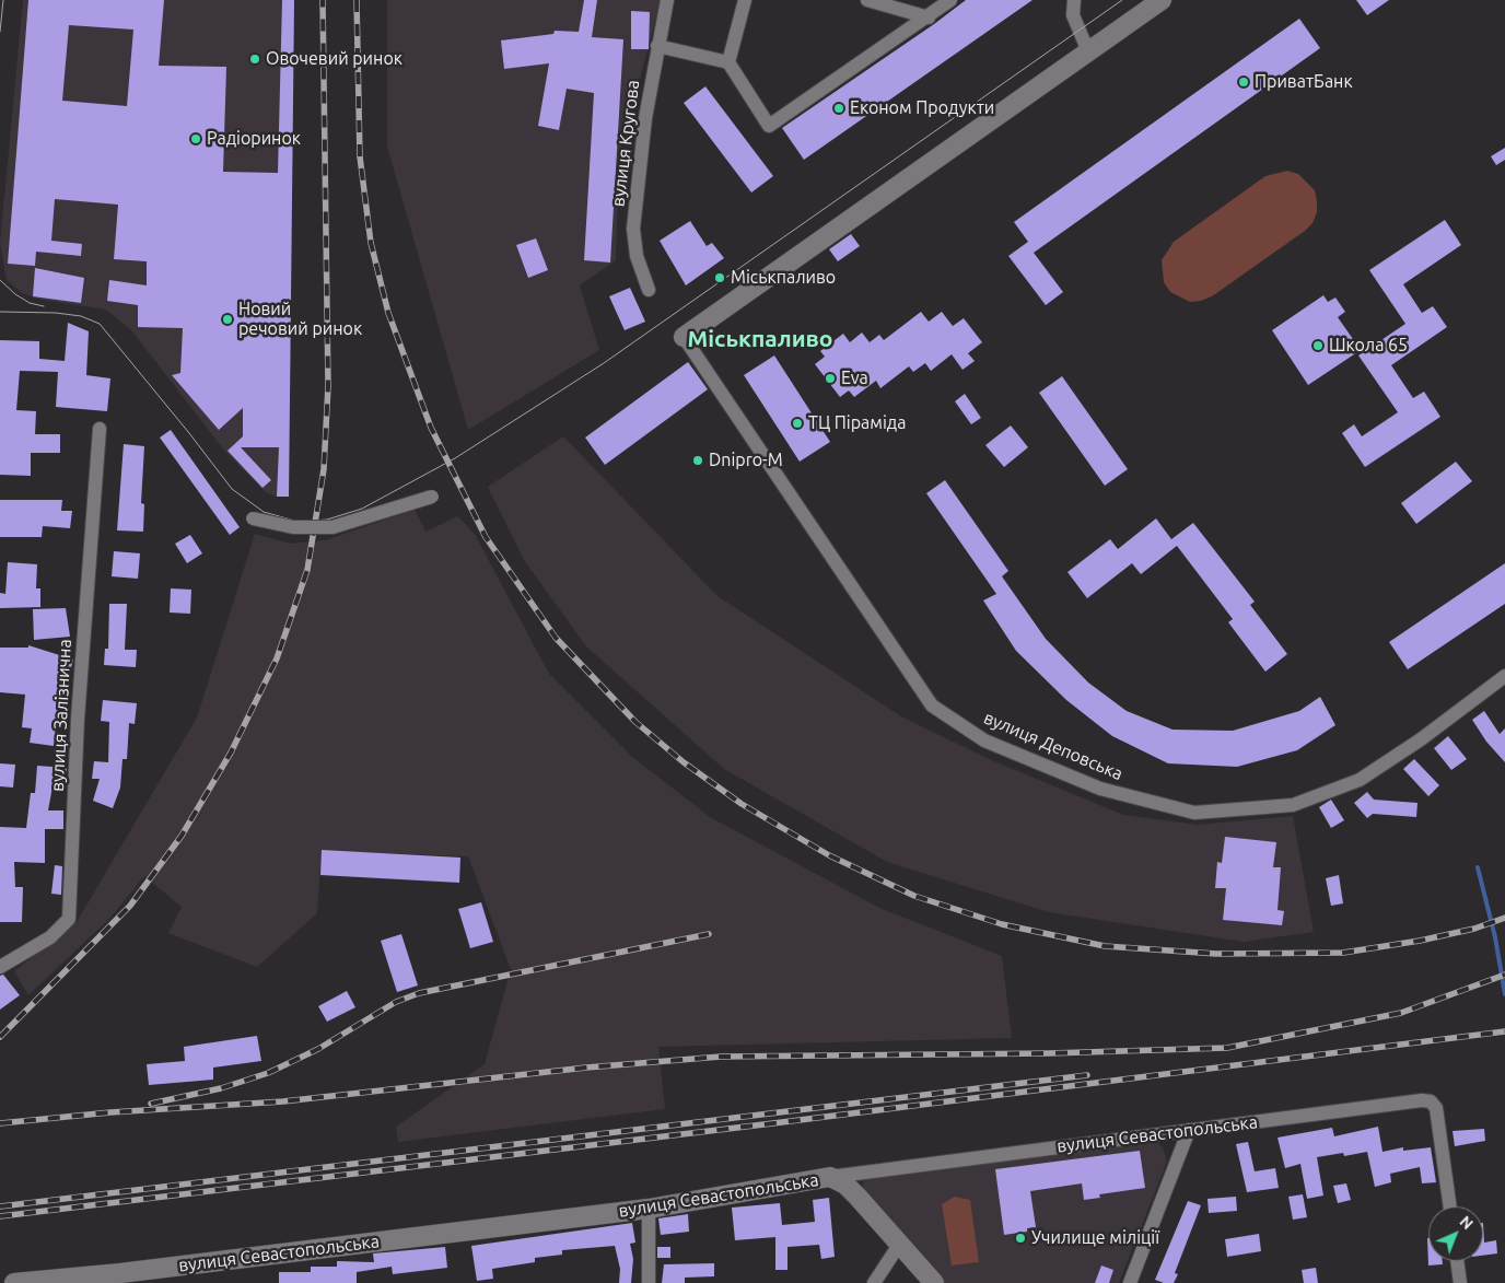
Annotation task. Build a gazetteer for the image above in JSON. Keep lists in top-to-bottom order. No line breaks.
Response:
{"streets":{"street":["вулиця Кругова","вулиця Залізнична","вулиця Деповська","вулиця Севастопольська"]},"districts":["Міськпаливо"],"places":["Овочевий ринок","ПриватБанк","Економ Продукти","Радіоринок","Міськпаливо","Новий речовий ринок","Школа 65","Eva","ТЦ Піраміда","Dnipro-M","Училище міліції"],"north":"top right"}
